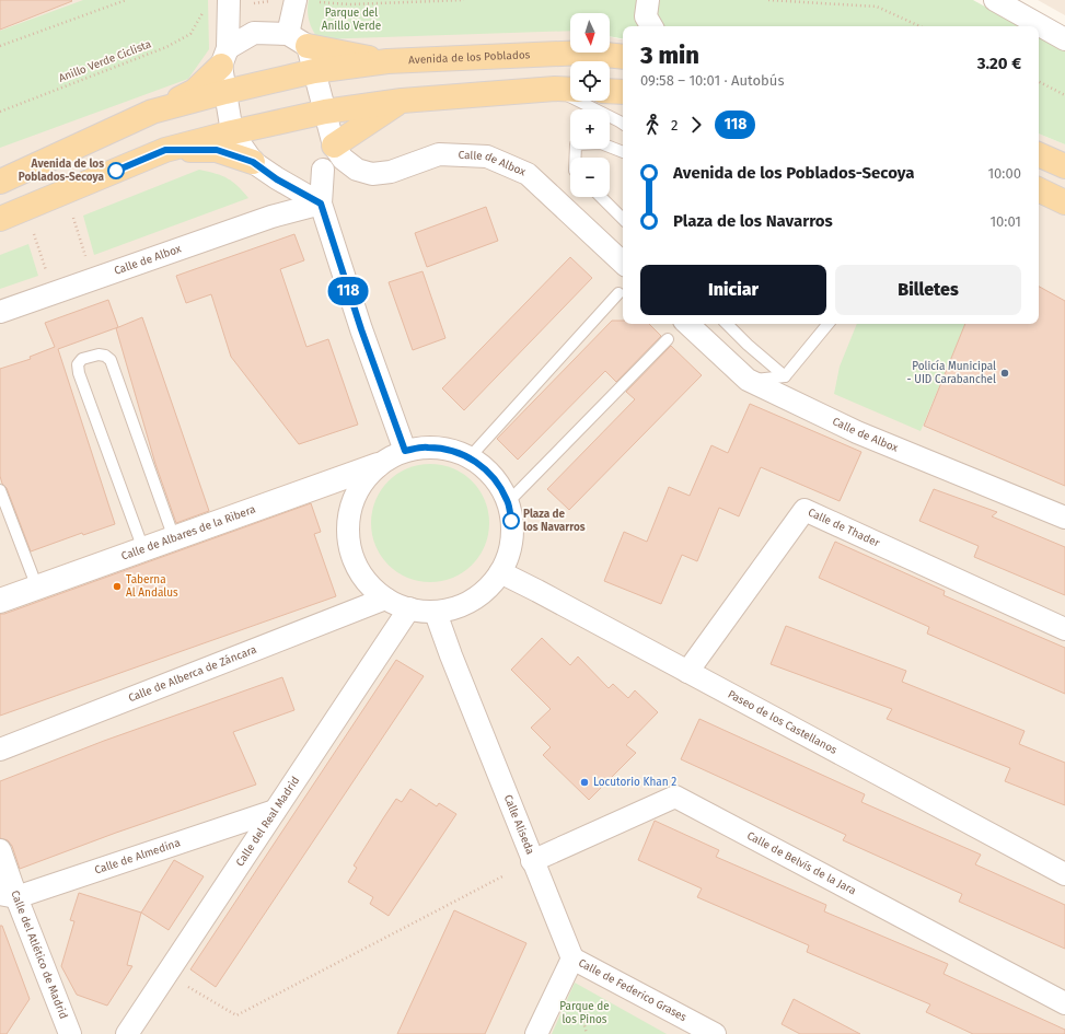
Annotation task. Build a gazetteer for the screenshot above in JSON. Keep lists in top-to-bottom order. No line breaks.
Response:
{"streets":{"main road":["Avenida de los Poblados"],"street":["Calle de Albox","Calle de Thader","Calle de Albares de la Ribera","Calle de Alberca de Záncara","Paseo de los Castellanos","Calle del Real Madrid","Calle Aliseda","Calle de Almedina","Calle de Belvís de la Jara","Calle del Atlético de Madrid","Calle de Federico Grases"],"path":["Anillo Verde Ciclista"]},"crossings":[["Calle de Thader","Paseo de los Castellanos"],["Calle del Real Madrid","Calle de Almedina"],["Calle Aliseda","Calle de Belvís de la Jara"],["Calle Aliseda","Calle de Federico Grases"],["Calle de Almedina","Calle del Atlético de Madrid"]],"parks":["Parque del Anillo Verde","Parque de los Pinos"],"places":["Avenida de los Poblados-Secoya","Policía Municipal - UID Carabanchel","Plaza de los Navarros","Taberna Al Andalus","Locutorio Khan 2"],"lines":["bus line 118"],"north":"bottom","page":{"on_map":"118","map_buttons":["+","−"],"heading":["3 min","09:58 – 10:01 · Autobús","3.20 €"],"legs":["2","118"],"list":[{"name":"Avenida de los Poblados-Secoya","value":"10:00"},{"name":"Plaza de los Navarros","value":"10:01"}],"buttons":["Iniciar","Billetes"]}}
